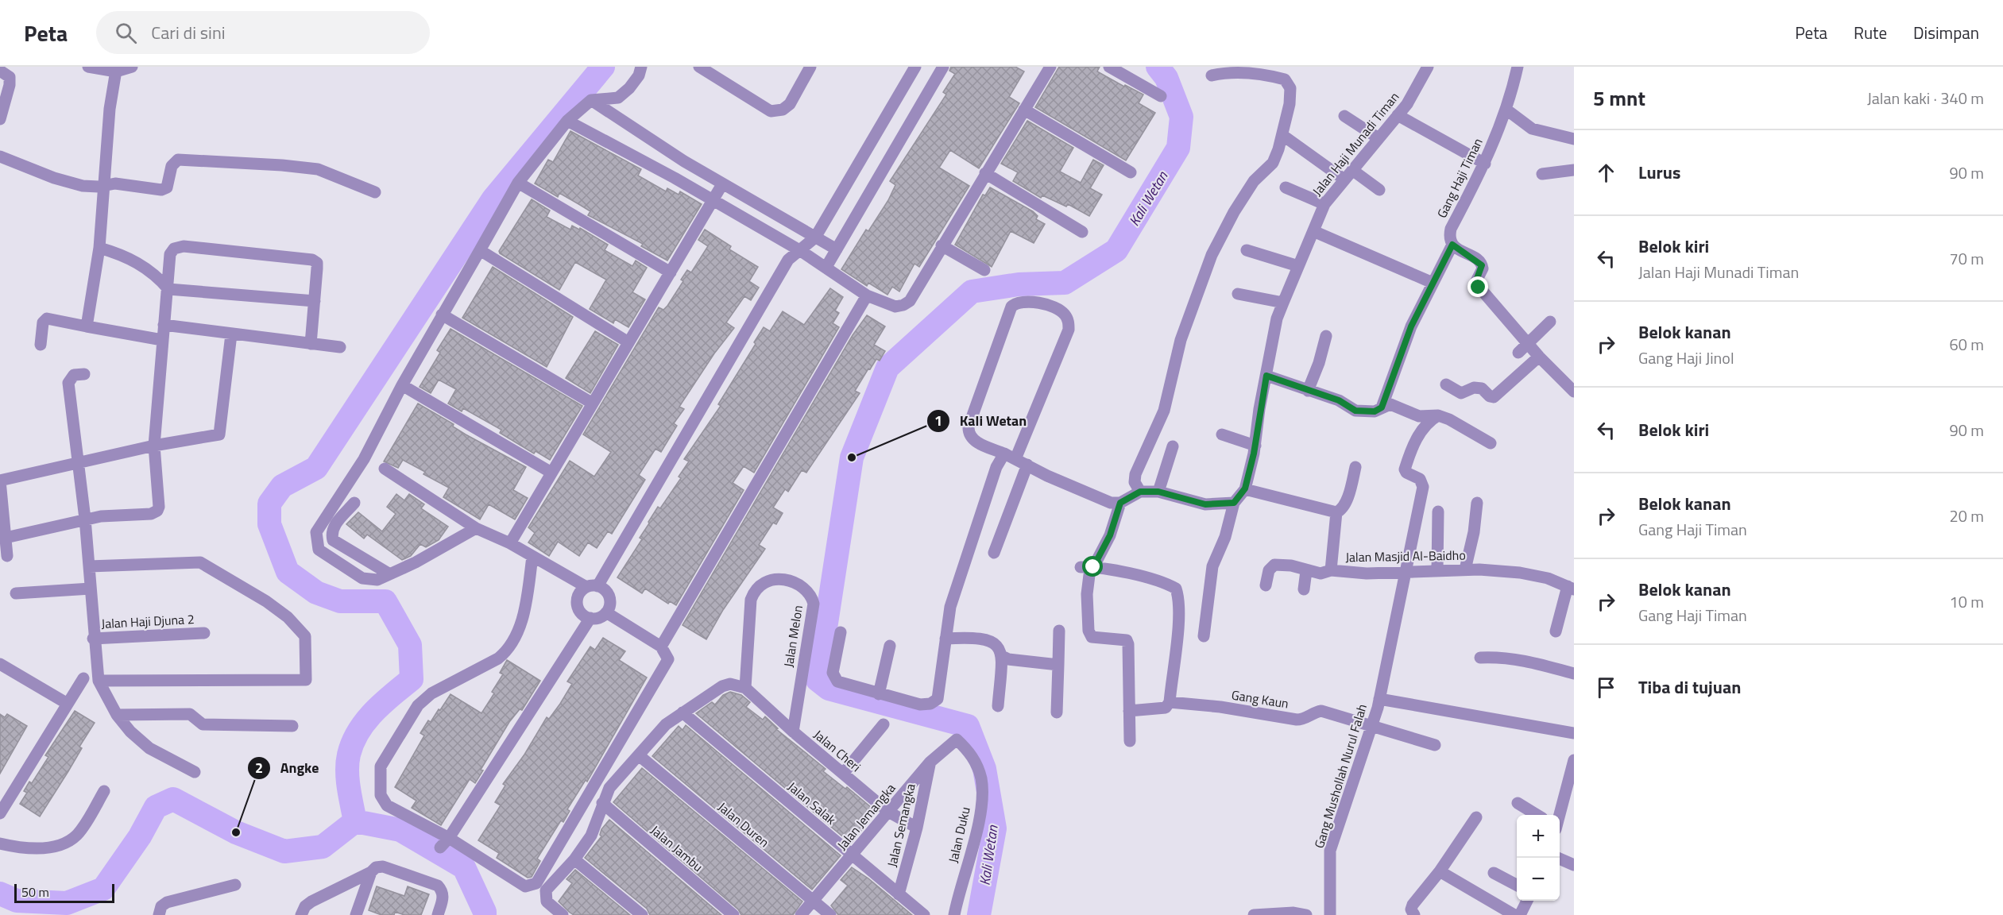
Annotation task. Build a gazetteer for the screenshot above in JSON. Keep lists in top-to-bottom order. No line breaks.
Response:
{"streets":{"street":["Jalan Haji Munadi Timan","Gang Haji Timan","Jalan Masjid Al-Baidho","Jalan Haji Djuna 2","Jalan Melon","Gang Kaun","Jalan Cheri","Gang Mushollah Nurul Falah","Jalan Salak","Jalan Jemangka","Jalan Duren","Jalan Semangka","Jalan Duku","Jalan Jambu"]},"crossings":[["Jalan Masjid Al-Baidho","Gang Mushollah Nurul Falah"],["Jalan Melon","Jalan Cheri"],["Gang Kaun","Gang Mushollah Nurul Falah"],["Jalan Cheri","Jalan Jemangka"],["Jalan Cheri","Jalan Semangka"],["Jalan Salak","Jalan Jemangka"],["Jalan Salak","Jalan Semangka"],["Jalan Jemangka","Jalan Duren"],["Jalan Jemangka","Jalan Semangka"],["Jalan Jemangka","Jalan Duku"]],"water":["Kali Wetan"],"places":["Kali Wetan","Angke"],"scale_bar":"50 m","page":{"header":"Peta","search":"Cari di sini","nav":["Peta","Rute","Disimpan"],"heading":["5 mnt","Jalan kaki · 340 m"],"list":[["Lurus","90 m"],["Belok kiri","Jalan Haji Munadi Timan","70 m"],["Belok kanan","Gang Haji Jinol","60 m"],["Belok kiri","90 m"],["Belok kanan","Gang Haji Timan","20 m"],["Belok kanan","Gang Haji Timan","10 m"],"Tiba di tujuan"],"map_buttons":["+","−"],"scale":"50 m"}}
